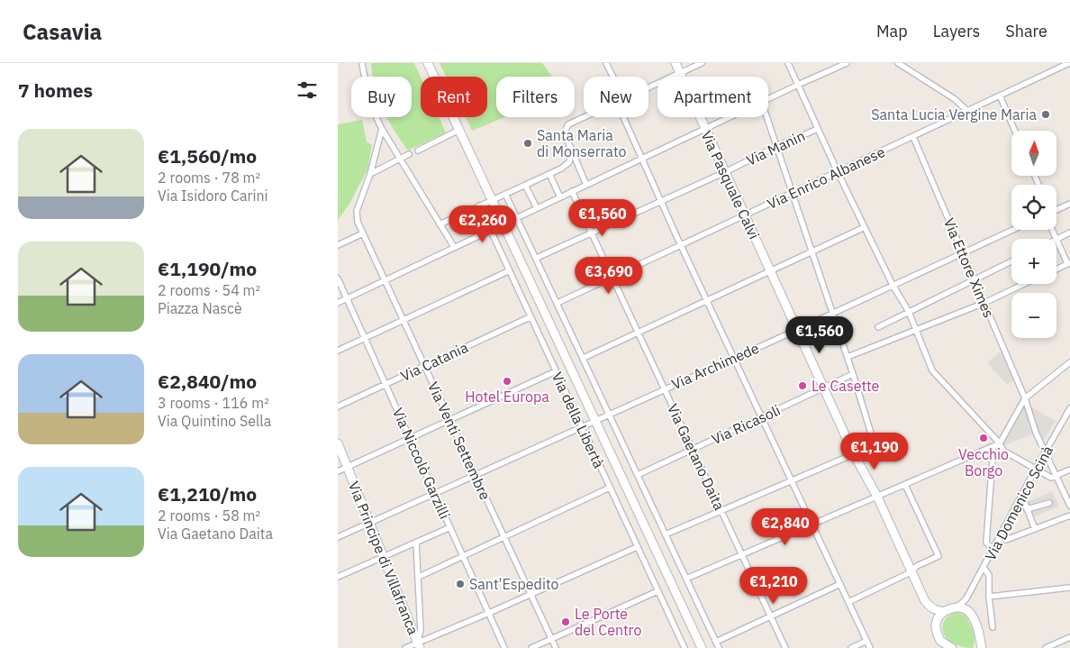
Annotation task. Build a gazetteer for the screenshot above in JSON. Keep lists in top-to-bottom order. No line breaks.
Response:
{"streets":{"street":["Via Manin","Via Enrico Albanese","Via Pasquale Calvi","Via Ettore Ximes","Via Catania","Via Archimede","Via della Libertà","Via Ricasoli","Via Venti Settembre","Via Gaetano Daita","Via Niccolò Garzilli","Via Domenico Scinà","Via Principe di Villafranca"]},"crossings":[["Via Manin","Via Pasquale Calvi"],["Via Manin","Via Gaetano Daita"],["Via Enrico Albanese","Via Pasquale Calvi"],["Via Enrico Albanese","Via Ettore Ximes"],["Via Enrico Albanese","Via Gaetano Daita"],["Via Pasquale Calvi","Via Archimede"],["Via Pasquale Calvi","Via Ricasoli"],["Via Ettore Ximes","Via Archimede"],["Via Ettore Ximes","Via Domenico Scinà"],["Via Catania","Via della Libertà"],["Via Catania","Via Venti Settembre"],["Via Catania","Via Niccolò Garzilli"],["Via Archimede","Via della Libertà"],["Via Archimede","Via Venti Settembre"],["Via Archimede","Via Gaetano Daita"],["Via Archimede","Via Niccolò Garzilli"],["Via Archimede","Via Principe di Villafranca"],["Via Ricasoli","Via Gaetano Daita"]],"places":["Santa Lucia Vergine Maria","Santa Maria di Monserrato","Hotel Europa","Le Casette","Vecchio Borgo","Sant'Espedito","Le Porte del Centro"],"north":"top","page":{"header":"Casavia","nav":["Map","Layers","Share"],"heading":"7 homes","chip":["Buy","Rent","Filters","New","Apartment"],"list":[{"name":"€1,560/mo","note":"2 rooms · 78 m² · Via Isidoro Carini"},{"name":"€1,190/mo","note":"2 rooms · 54 m² · Piazza Nascè"},{"name":"€2,840/mo","note":"3 rooms · 116 m² · Via Quintino Sella"},{"name":"€1,210/mo","note":"2 rooms · 58 m² · Via Gaetano Daita"}],"map_buttons":["+","−"],"price":["€1,560","€2,260","€3,690","€1,560","€1,190","€2,840","€1,210"]}}
